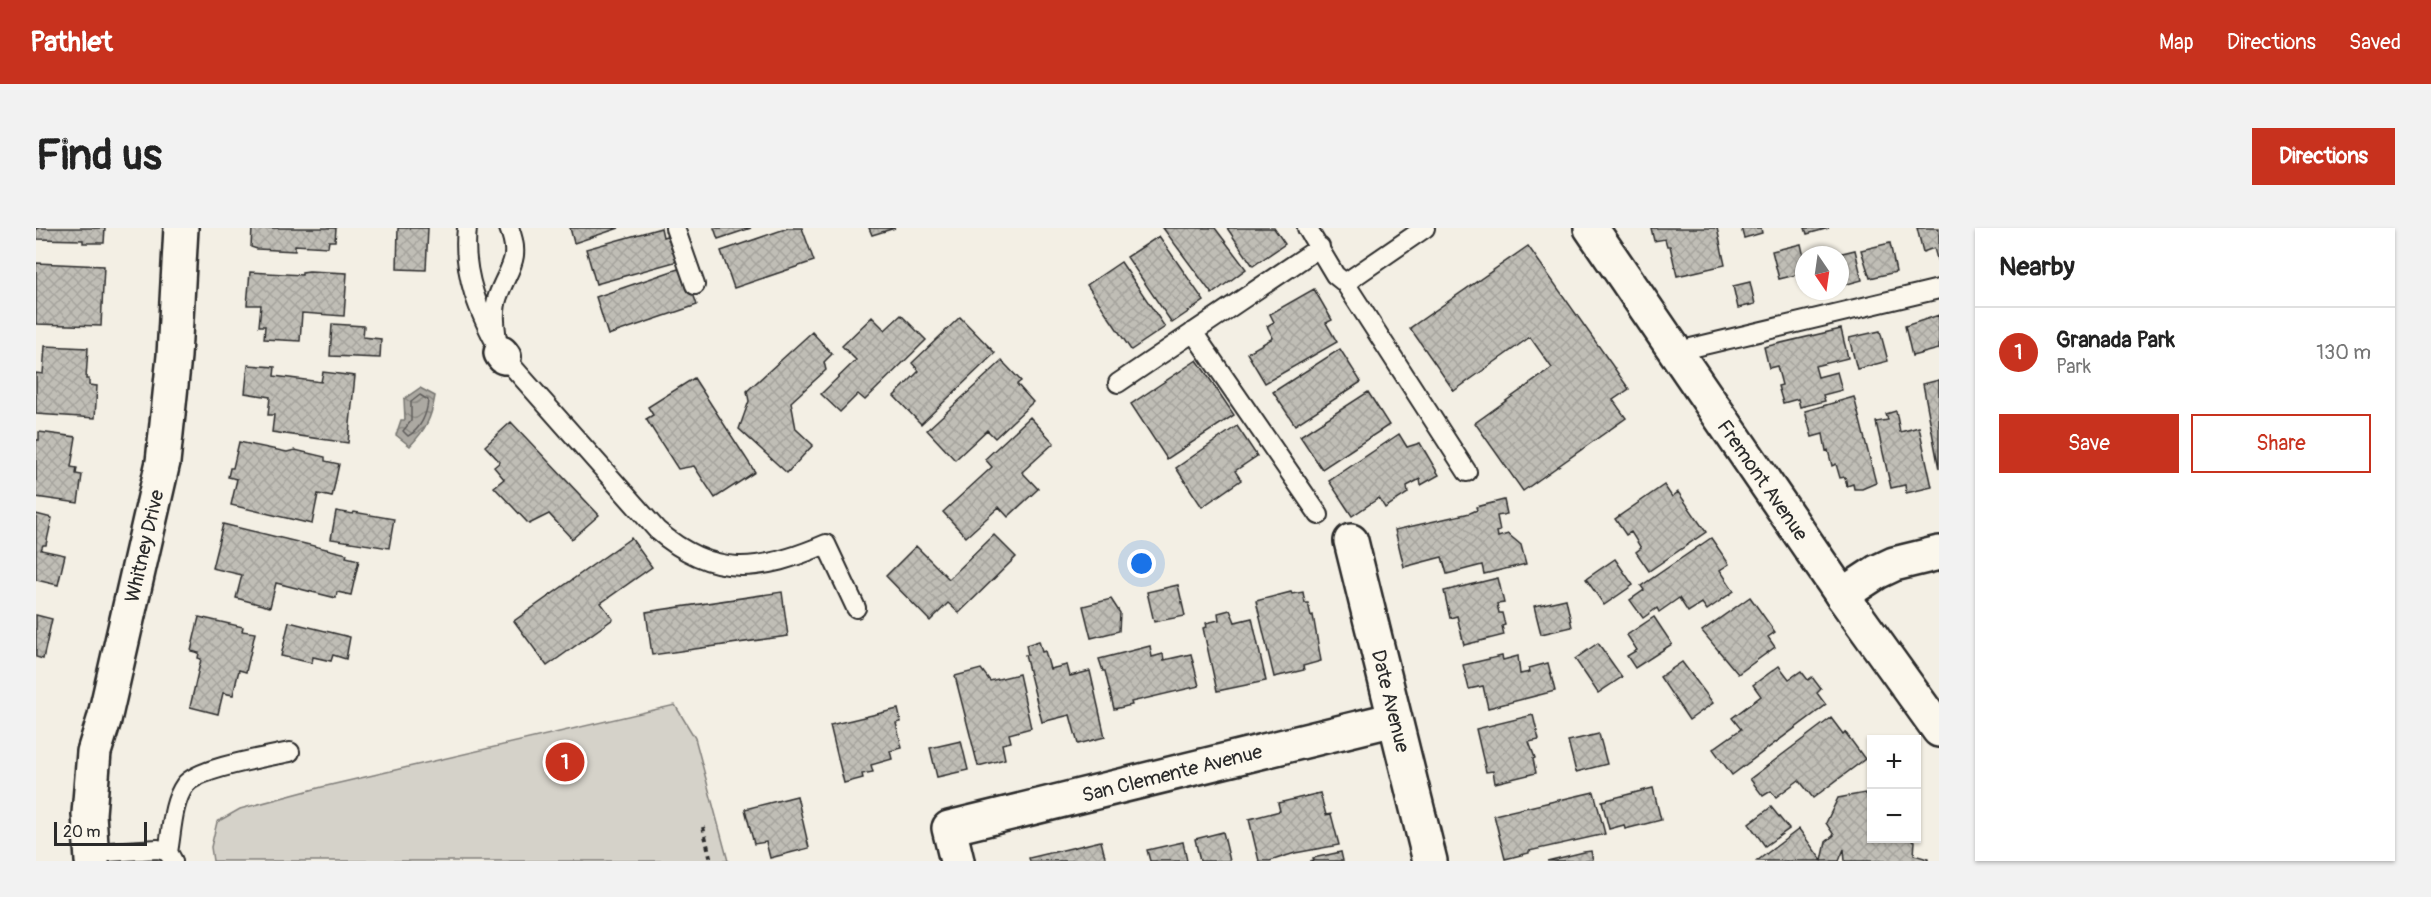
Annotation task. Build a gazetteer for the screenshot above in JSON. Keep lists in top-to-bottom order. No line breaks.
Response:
{"streets":{"street":["Fremont Avenue","Whitney Drive","Date Avenue","San Clemente Avenue"]},"crossings":[["Date Avenue","San Clemente Avenue"]],"scale_bar":"20 m","north":"bottom","page":{"header":"Pathlet","nav":["Map","Directions","Saved"],"buttons":["Directions",["Save","Share"]],"title":"Find us","heading":"Nearby","list":[{"mark":"1","name":"Granada Park","note":"Park","value":"130 m"}],"map_buttons":["+","−"],"pins":"1","scale":"20 m"}}
